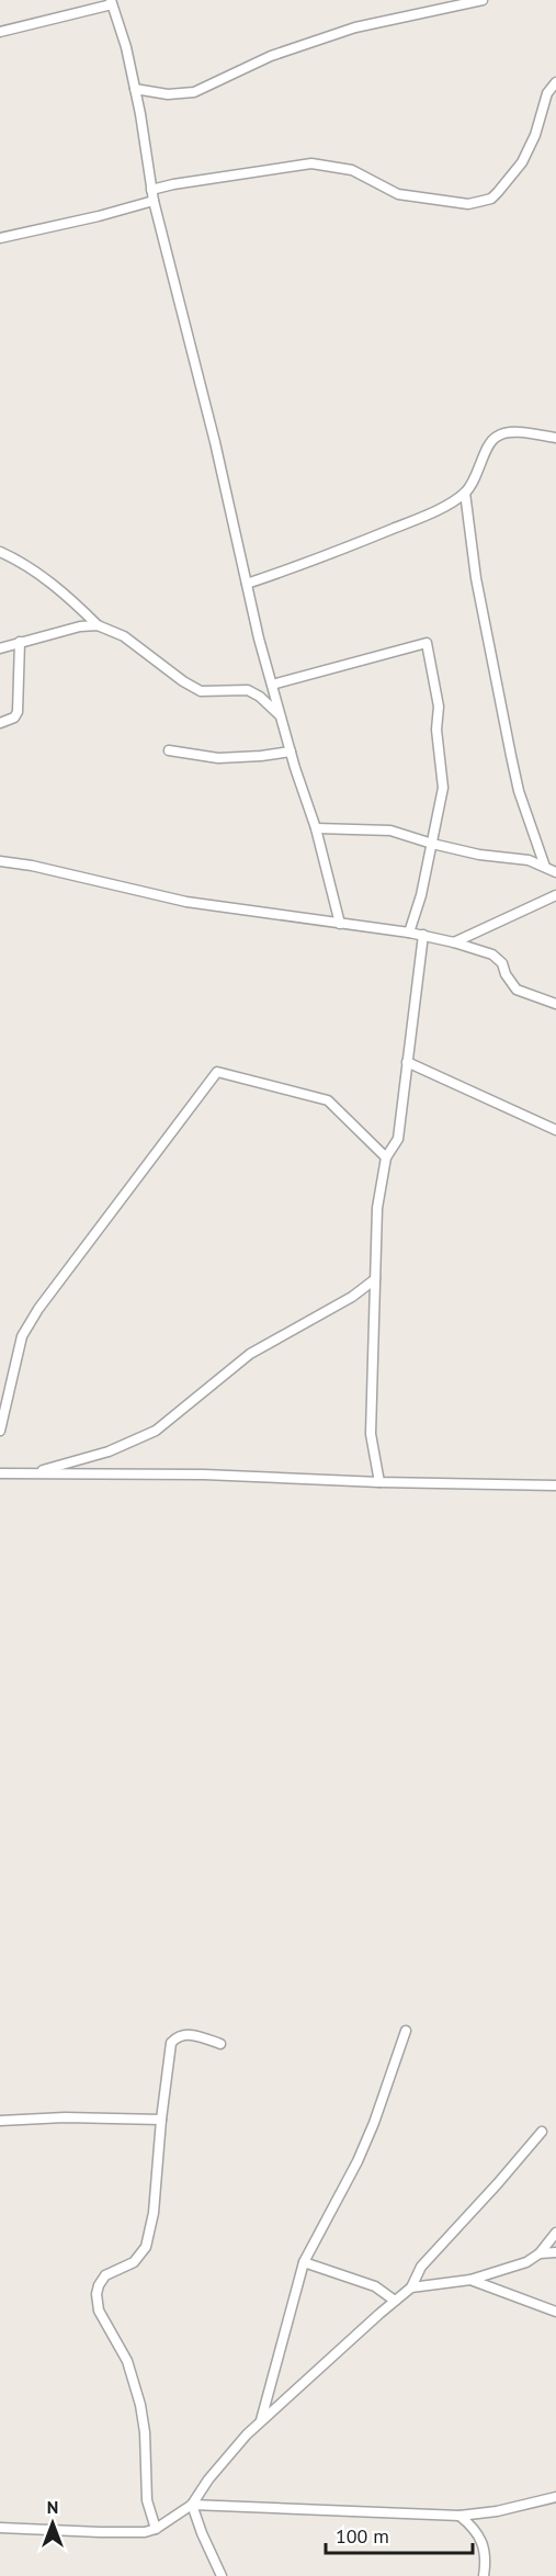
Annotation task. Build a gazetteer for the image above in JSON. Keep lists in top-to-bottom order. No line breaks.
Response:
{"scale_bar":"100 m","north":"top"}
